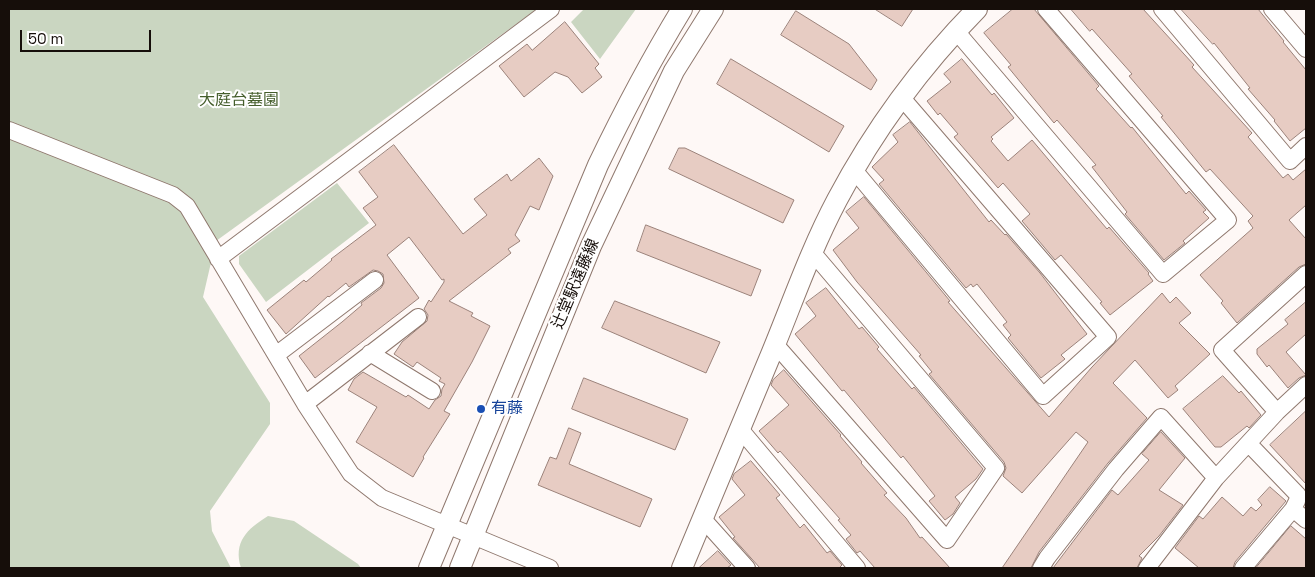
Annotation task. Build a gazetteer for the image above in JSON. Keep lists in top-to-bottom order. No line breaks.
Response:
{"streets":{"street":["辻堂駅遠藤線"]},"parks":["大庭台墓園"],"places":["有藤"],"scale_bar":"50 m"}
